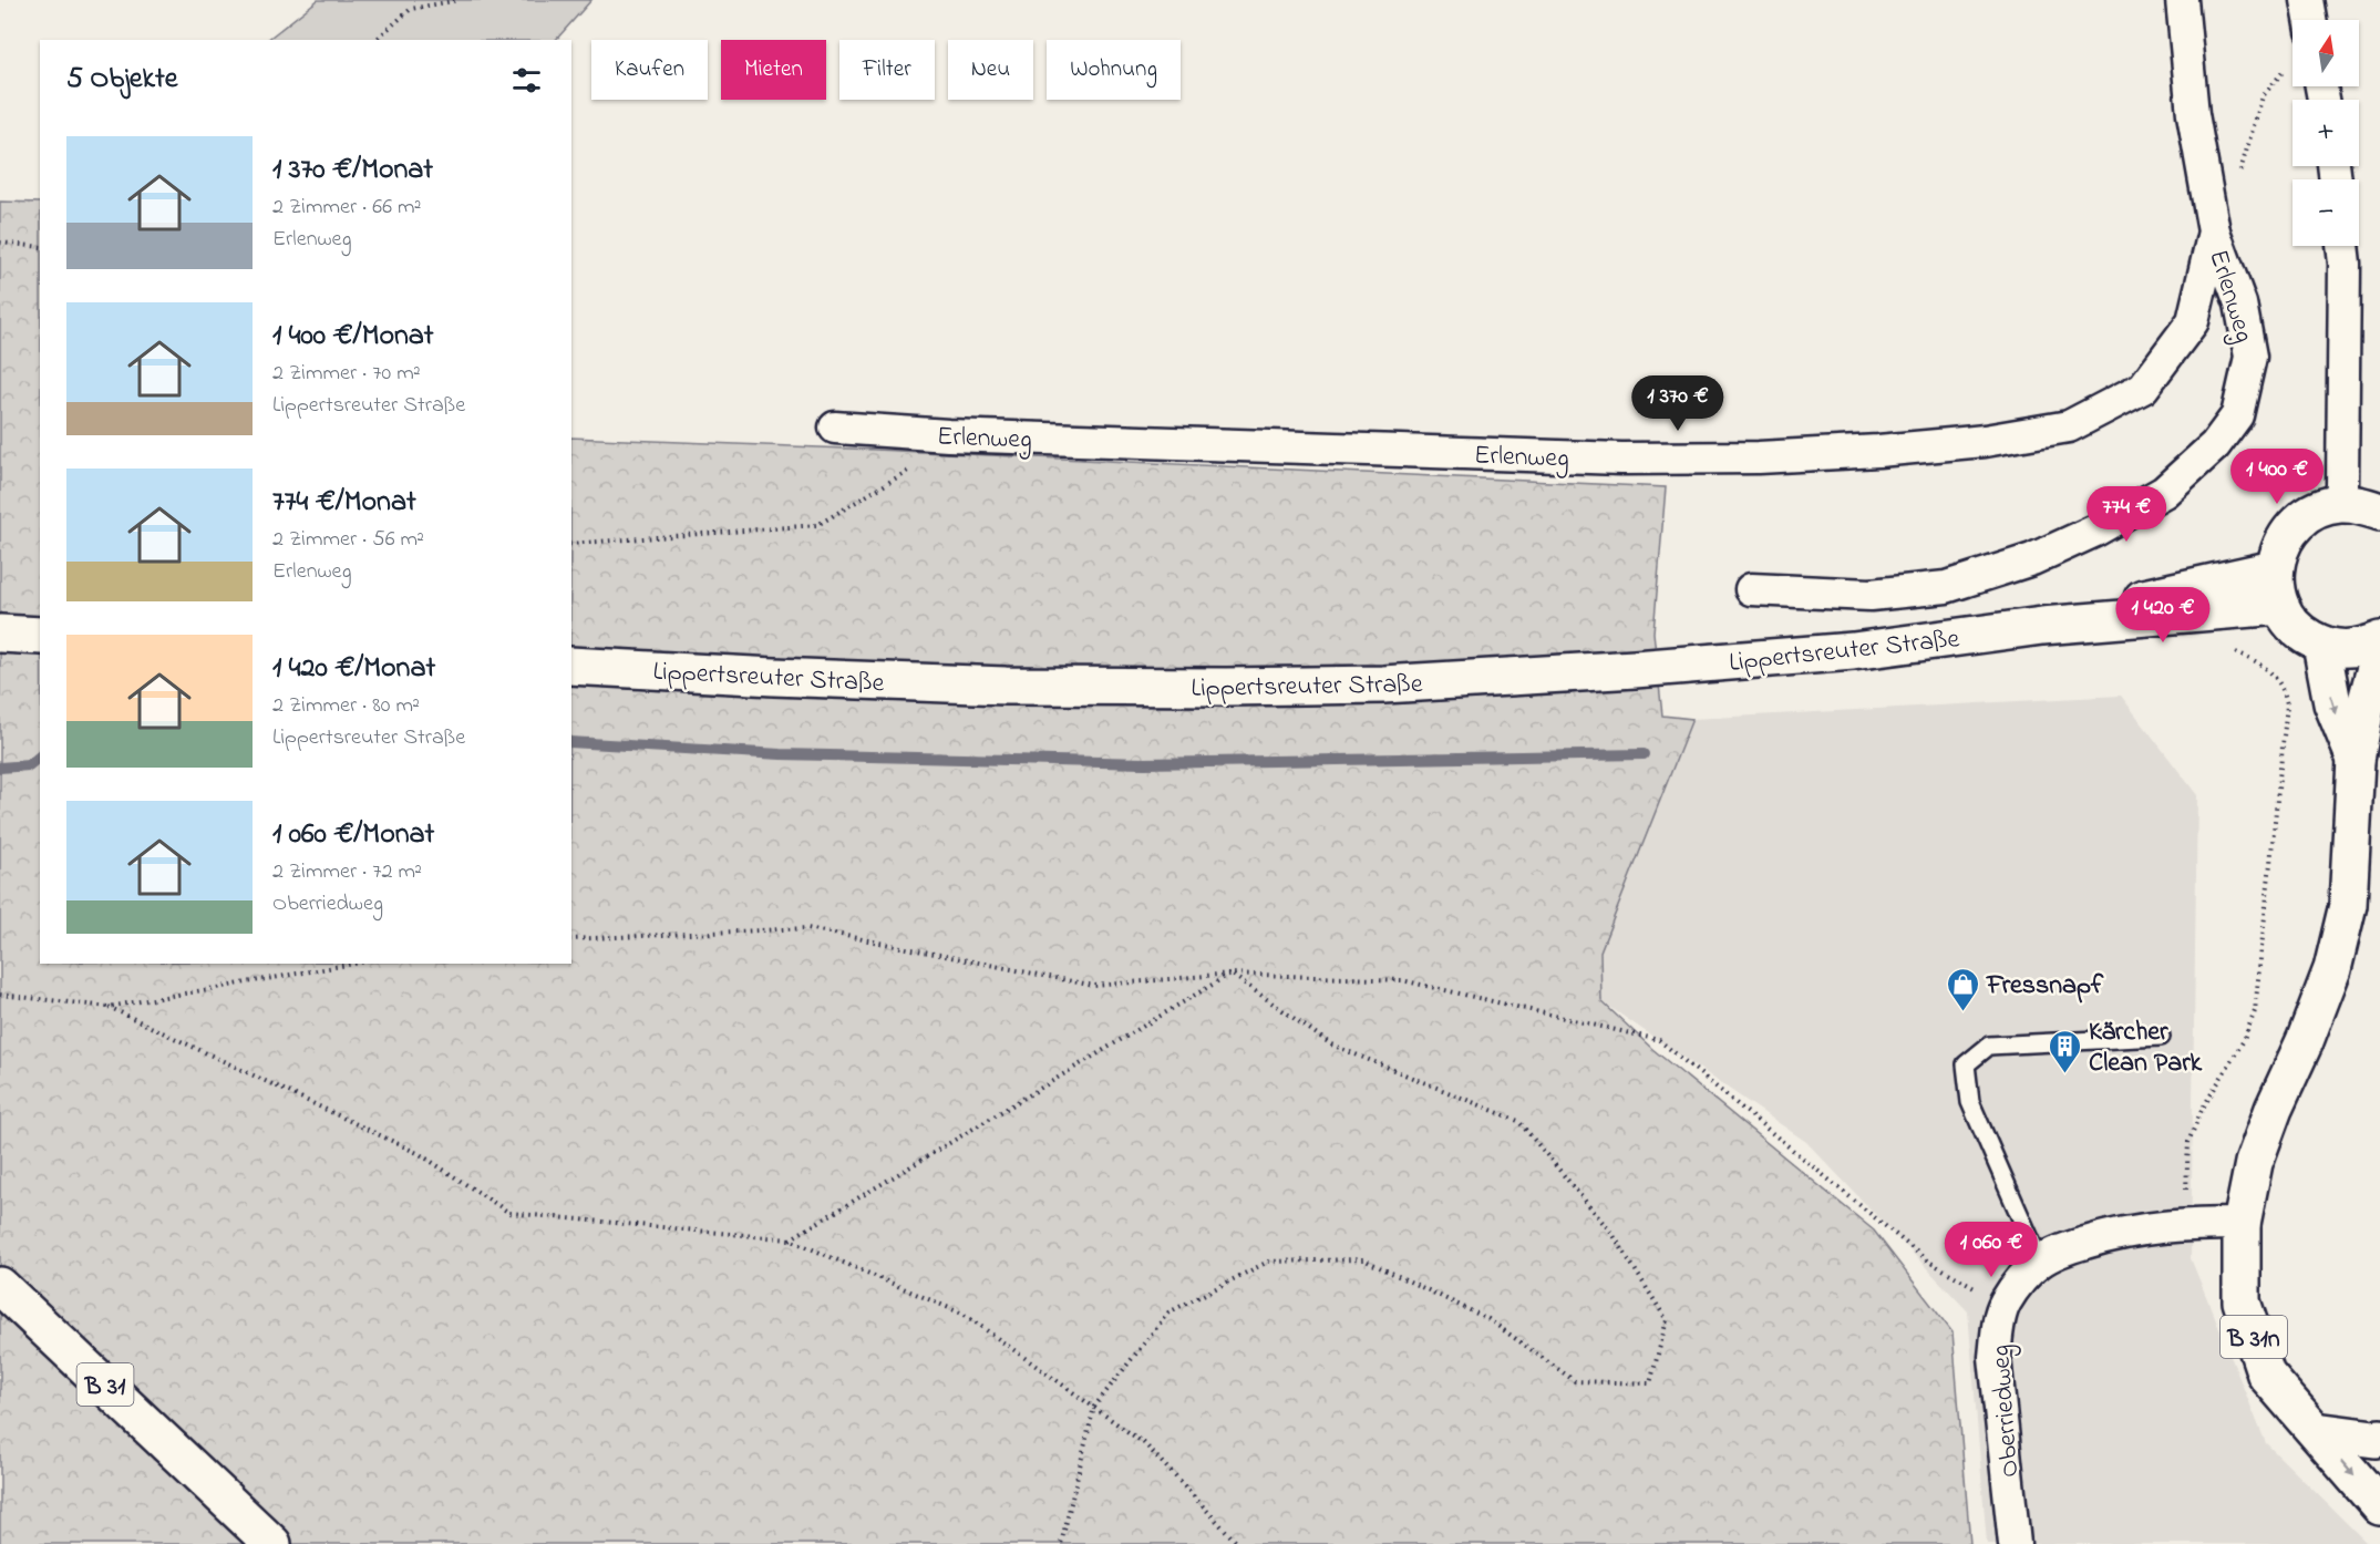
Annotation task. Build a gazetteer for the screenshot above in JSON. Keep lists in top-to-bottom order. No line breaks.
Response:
{"streets":{"main road":["Lippertsreuter Straße","B 31n","B 31"],"street":["Erlenweg","Oberriedweg"]},"crossings":[["B 31n","Oberriedweg"]],"places":{"shop":["Fressnapf"],"building":["Kärcher Clean Park"]},"north":"top","page":{"map_buttons":["+","−"],"chip":["Kaufen","Mieten","Filter","Neu","Wohnung"],"heading":"5 Objekte","list":[{"name":"1 370 €/Monat","note":"2 Zimmer · 66 m² · Erlenweg"},{"name":"1 400 €/Monat","note":"2 Zimmer · 70 m² · Lippertsreuter Straße"},{"name":"774 €/Monat","note":"2 Zimmer · 56 m² · Erlenweg"},{"name":"1 420 €/Monat","note":"2 Zimmer · 80 m² · Lippertsreuter Straße"},{"name":"1 060 €/Monat","note":"2 Zimmer · 72 m² · Oberriedweg"}],"price":["1 370 €","1 400 €","774 €","1 420 €","1 060 €"]}}
